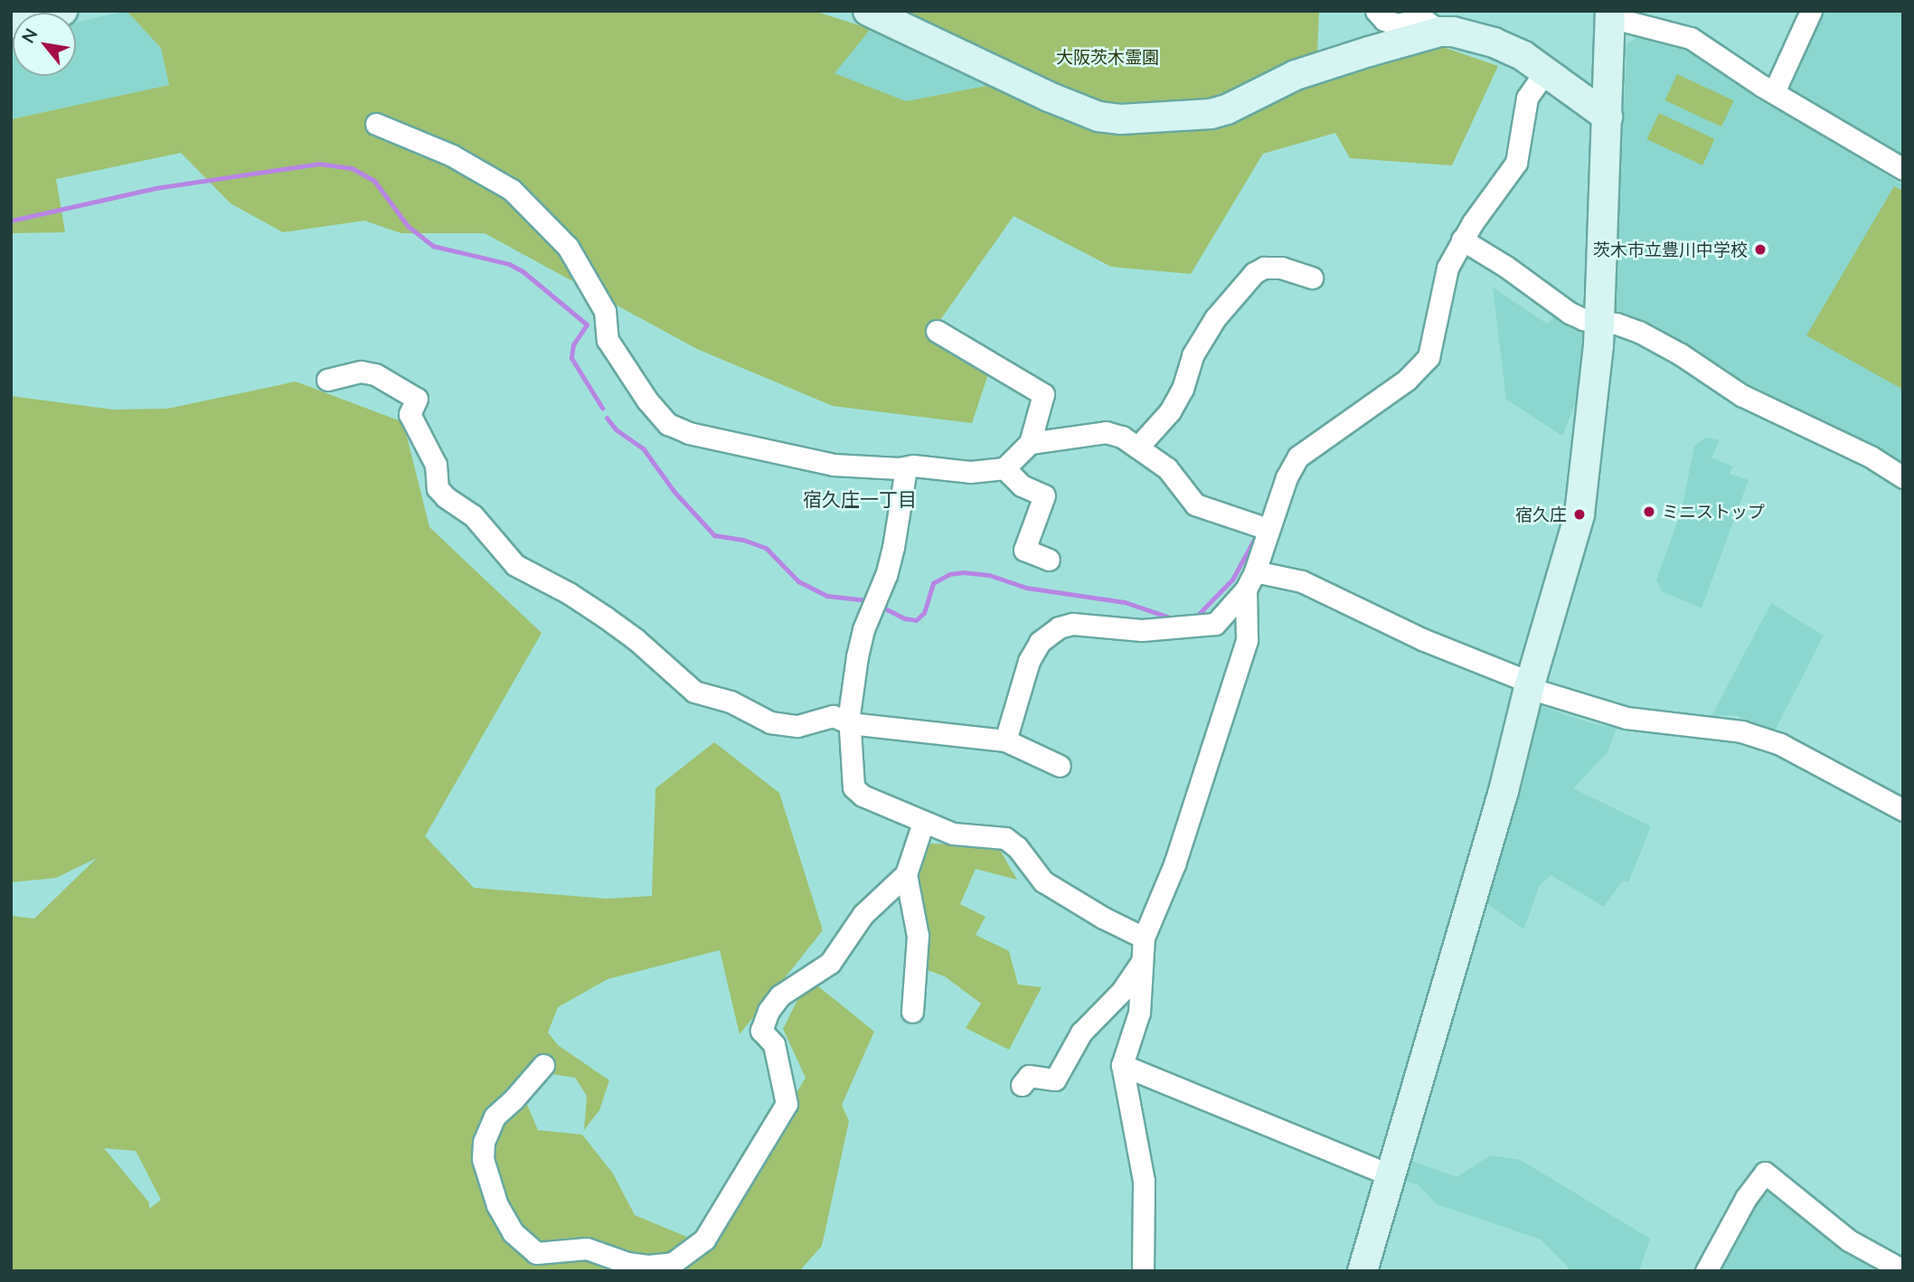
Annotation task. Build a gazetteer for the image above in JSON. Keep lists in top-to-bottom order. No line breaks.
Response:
{"districts":["宿久庄一丁目"],"parks":["大阪茨木霊園"],"places":["茨木市立豊川中学校","ミニストップ","宿久庄"],"north":"top left"}
